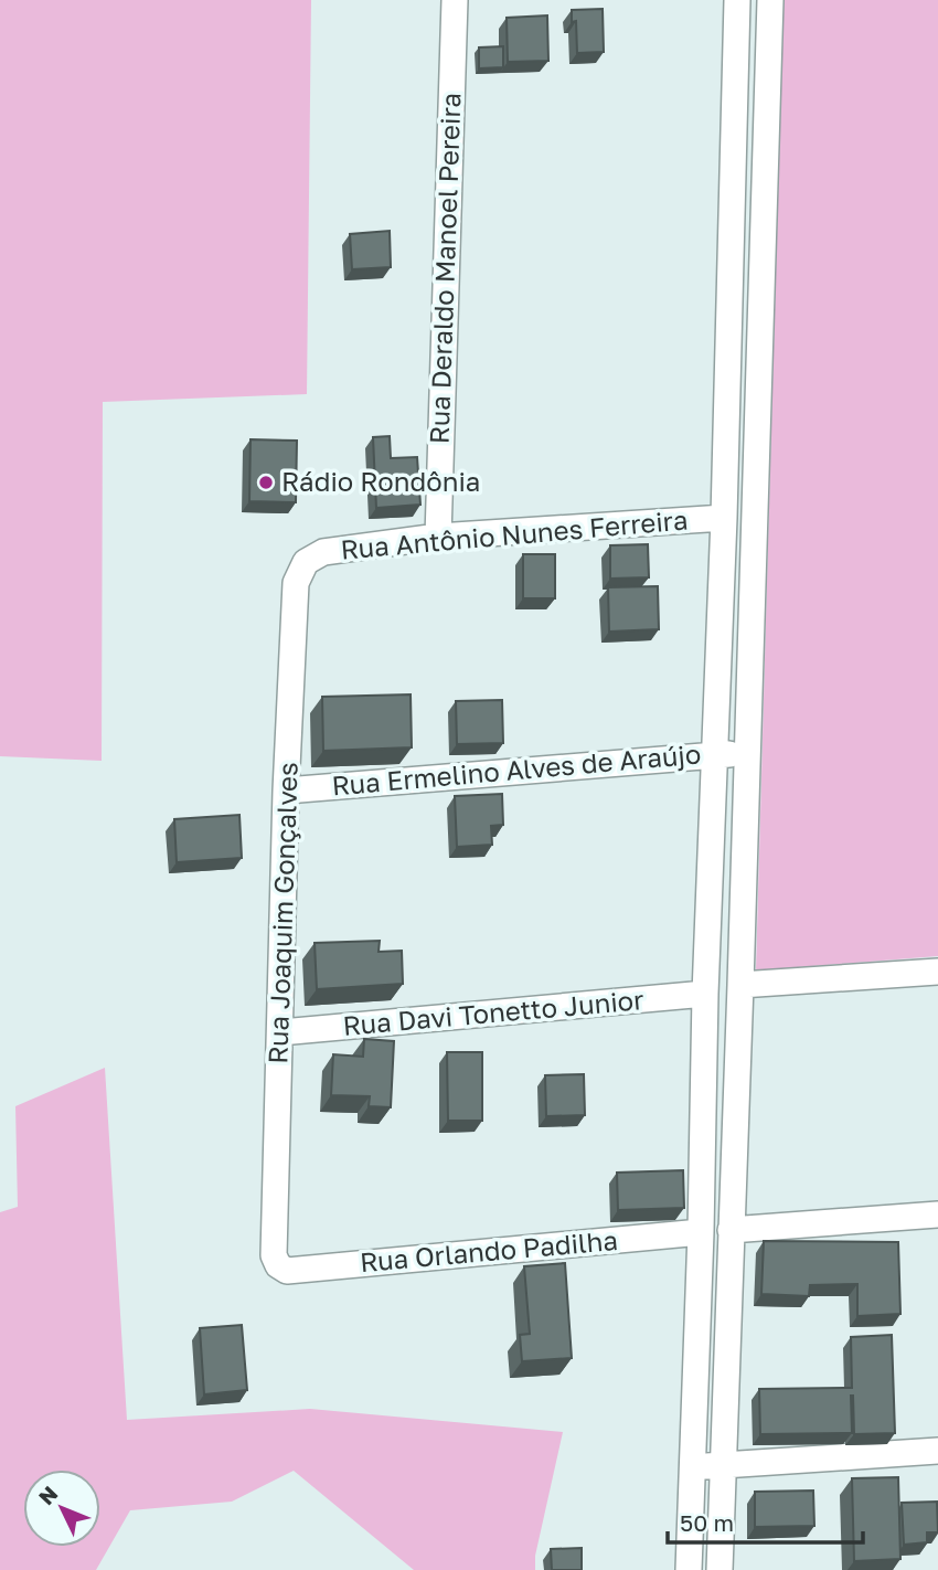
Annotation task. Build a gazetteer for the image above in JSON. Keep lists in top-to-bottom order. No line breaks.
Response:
{"streets":{"street":["Rua Deraldo Manoel Pereira","Rua Antônio Nunes Ferreira","Rua Ermelino Alves de Araújo","Rua Joaquim Gonçalves","Rua Davi Tonetto Junior","Rua Orlando Padilha"]},"crossings":[["Rua Deraldo Manoel Pereira","Rua Antônio Nunes Ferreira"],["Rua Antônio Nunes Ferreira","Rua Joaquim Gonçalves"],["Rua Ermelino Alves de Araújo","Rua Joaquim Gonçalves"],["Rua Joaquim Gonçalves","Rua Davi Tonetto Junior"],["Rua Joaquim Gonçalves","Rua Orlando Padilha"]],"places":["Rádio Rondônia"],"scale_bar":"50 m","north":"top left"}
